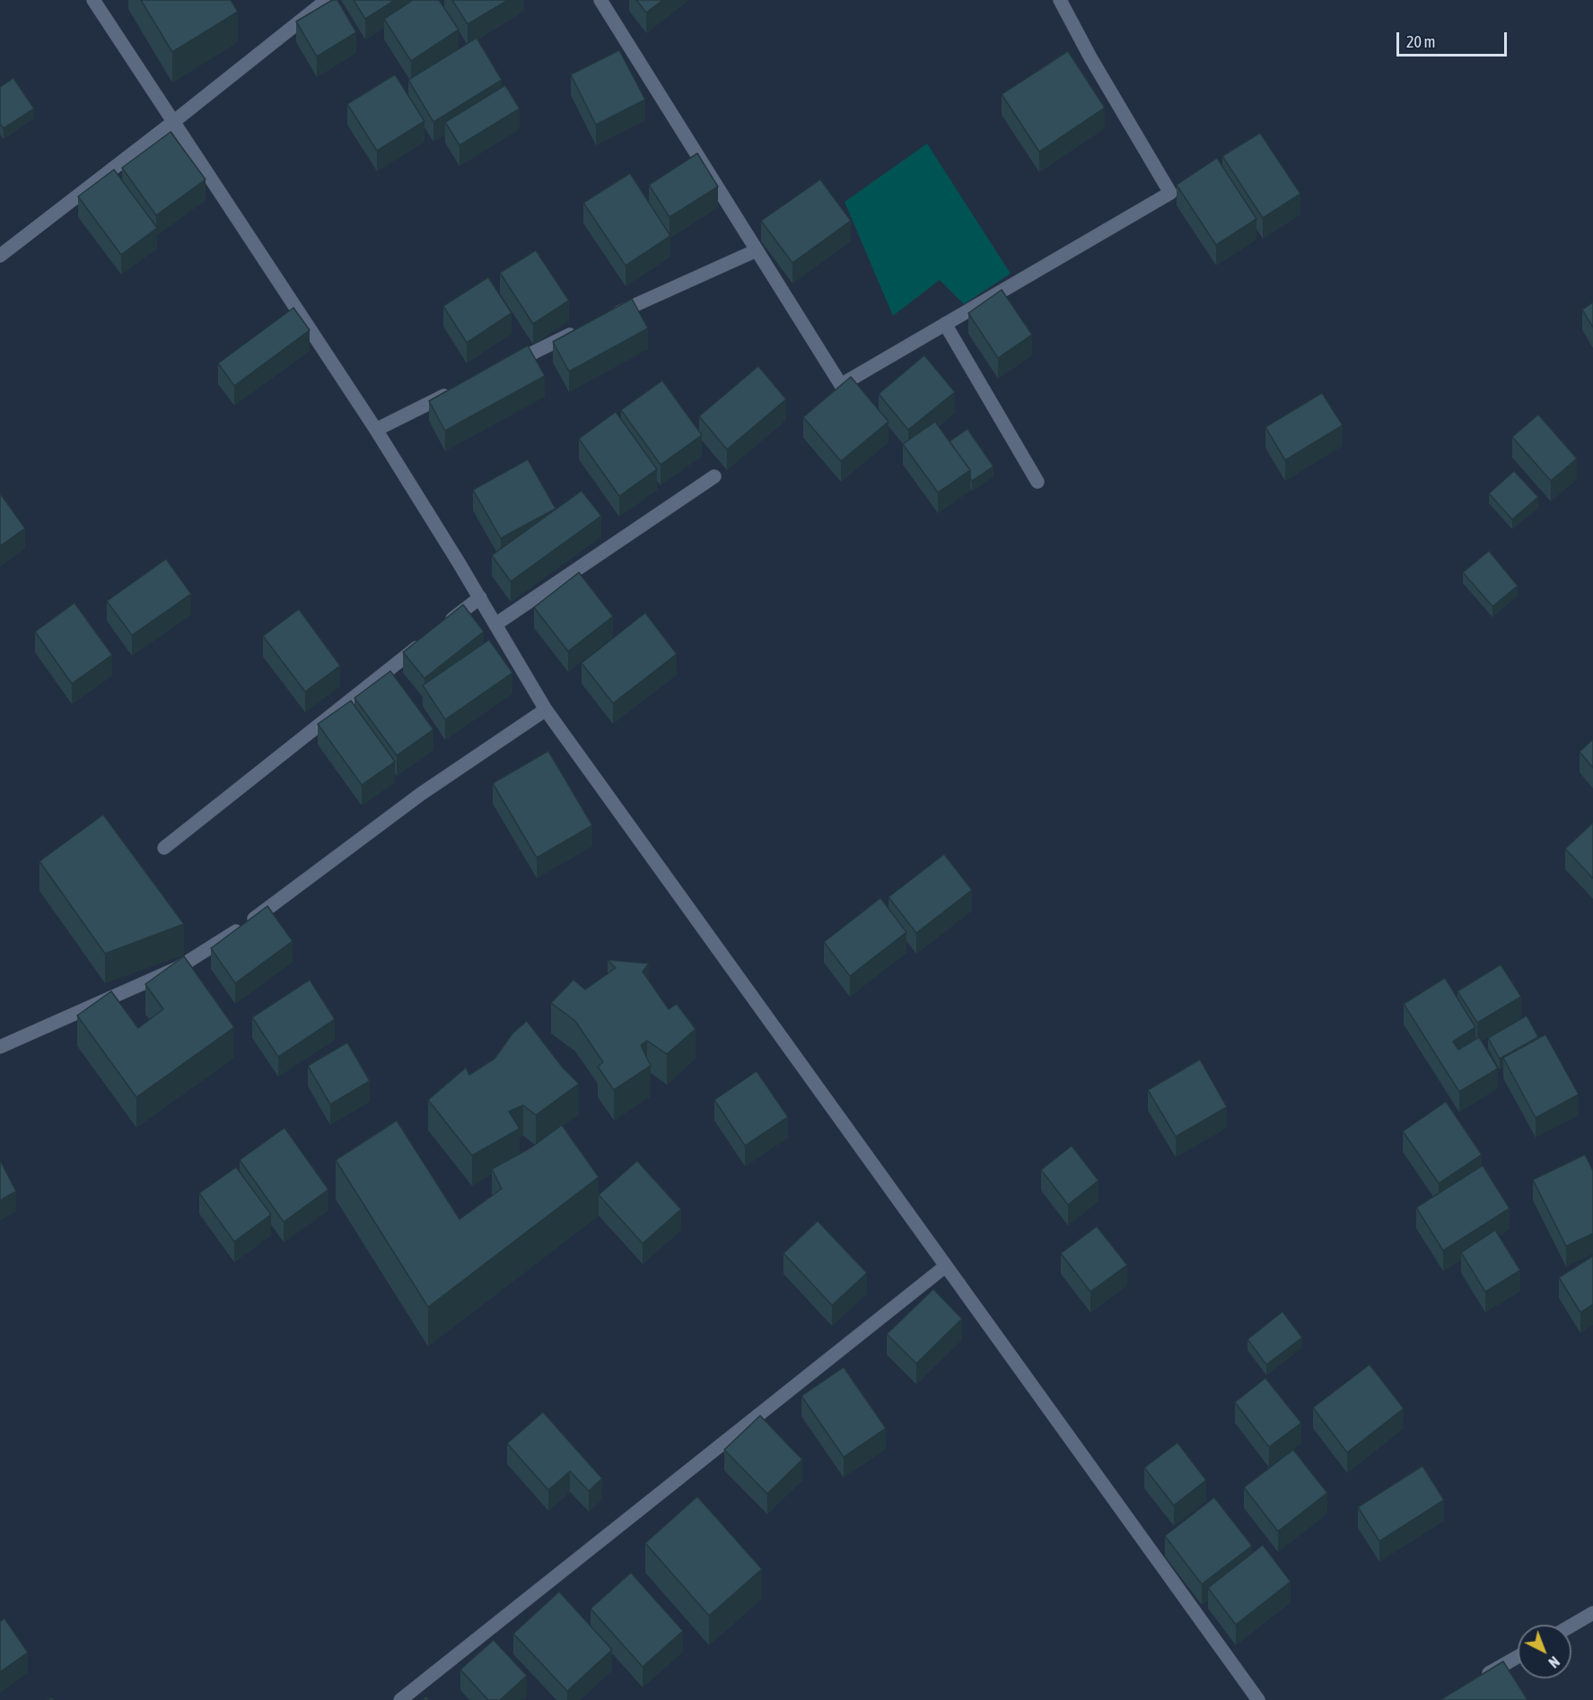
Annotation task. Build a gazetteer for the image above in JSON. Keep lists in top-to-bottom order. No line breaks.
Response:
{"scale_bar":"20 m","north":"bottom right"}
